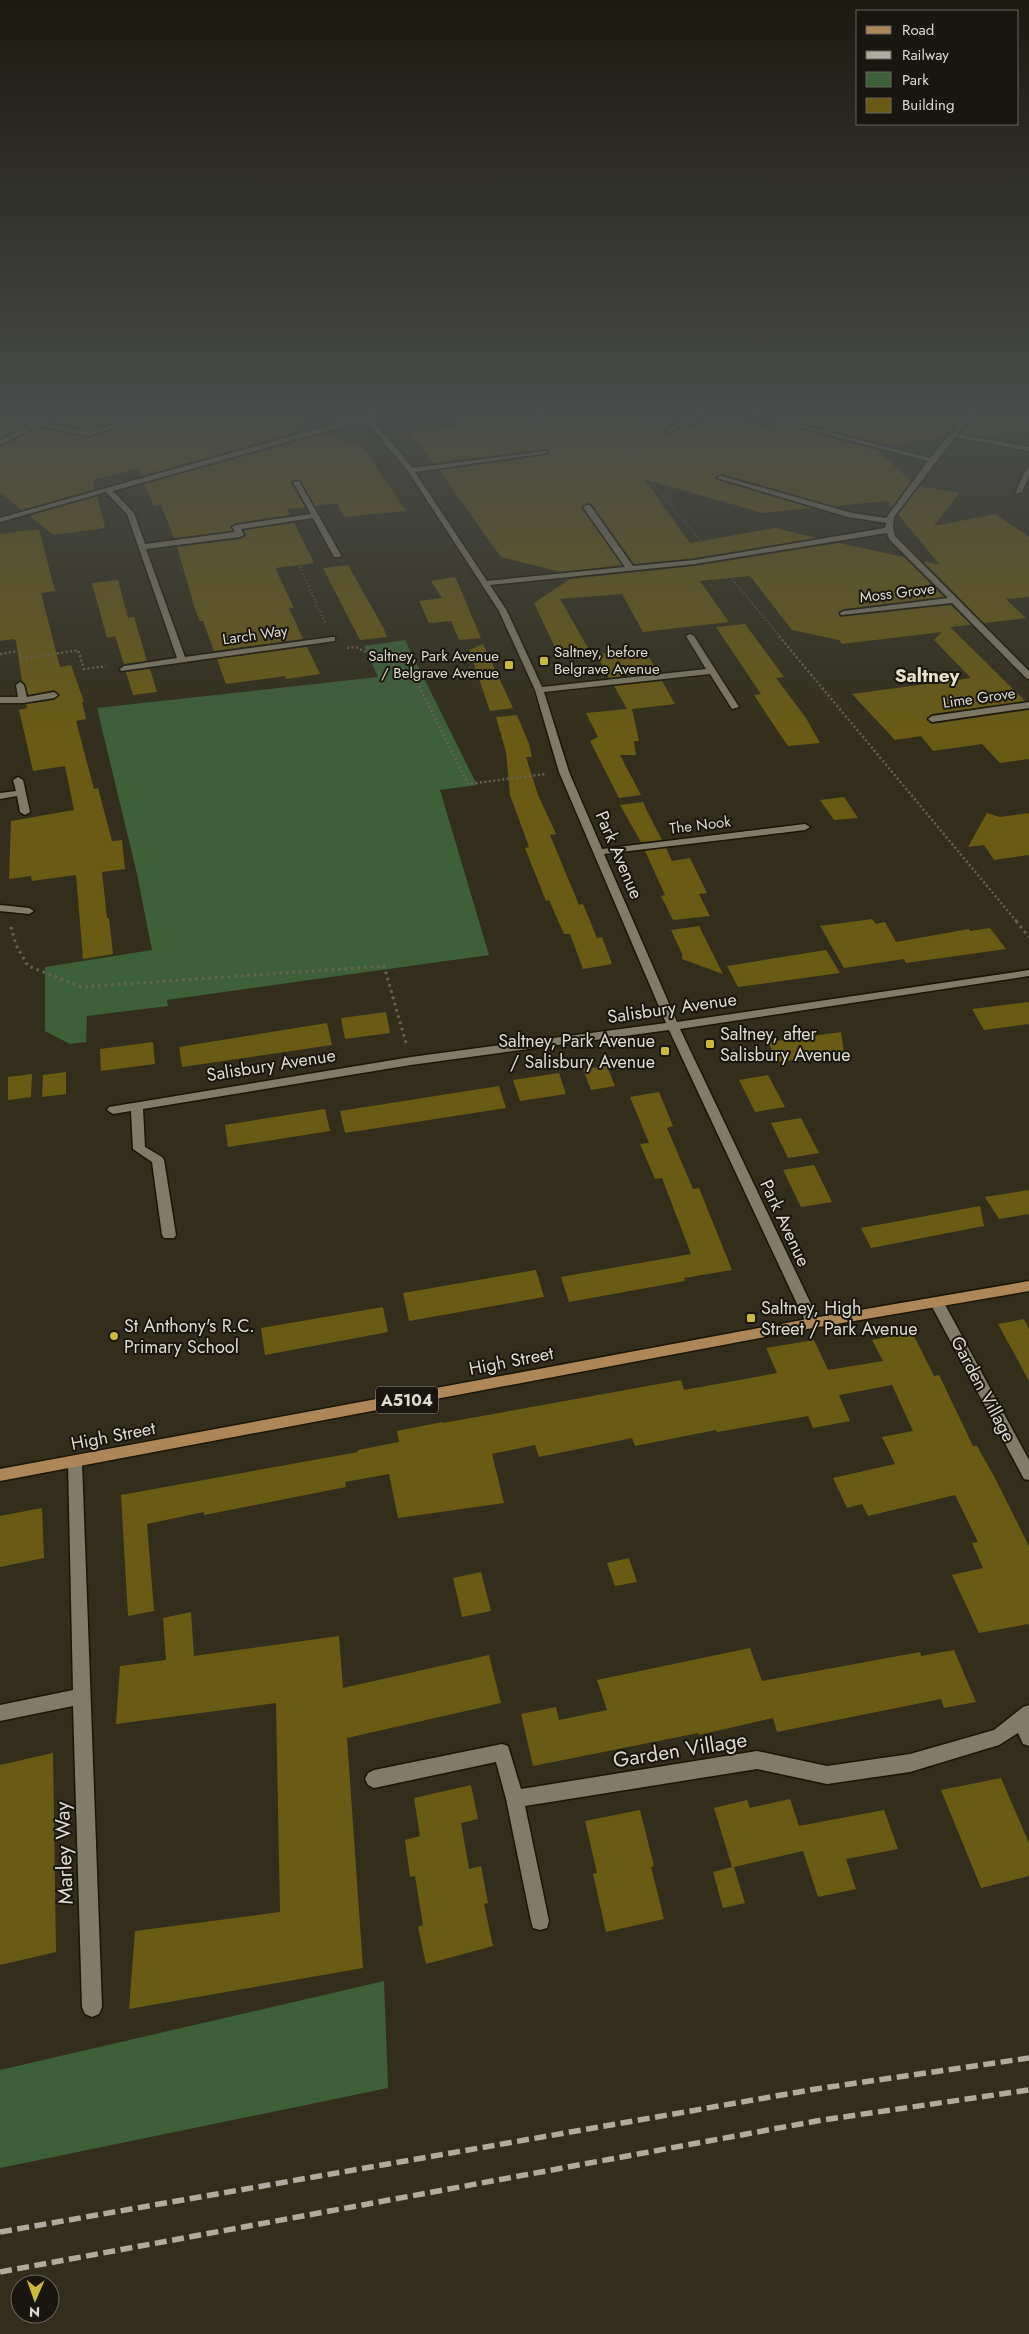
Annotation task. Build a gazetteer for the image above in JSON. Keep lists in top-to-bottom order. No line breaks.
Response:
{"streets":{"main road":["High Street","A5104"],"street":["Moss Grove","Larch Way","Lime Grove","The Nook","Park Avenue","Salisbury Avenue","Garden Village","Marley Way"]},"crossings":[["The Nook","Park Avenue"],["Park Avenue","Salisbury Avenue"],["Park Avenue","High Street"],["High Street","Garden Village"],["High Street","Marley Way"]],"districts":["Saltney"],"places":{"transit":["Saltney, before Belgrave Avenue","Saltney, Park Avenue / Belgrave Avenue","Saltney, after Salisbury Avenue","Saltney, Park Avenue / Salisbury Avenue","Saltney, High Street / Park Avenue"],"other":["St Anthony's R.C. Primary School"]},"legend":["Road","Railway","Park","Building"],"north":"bottom"}
